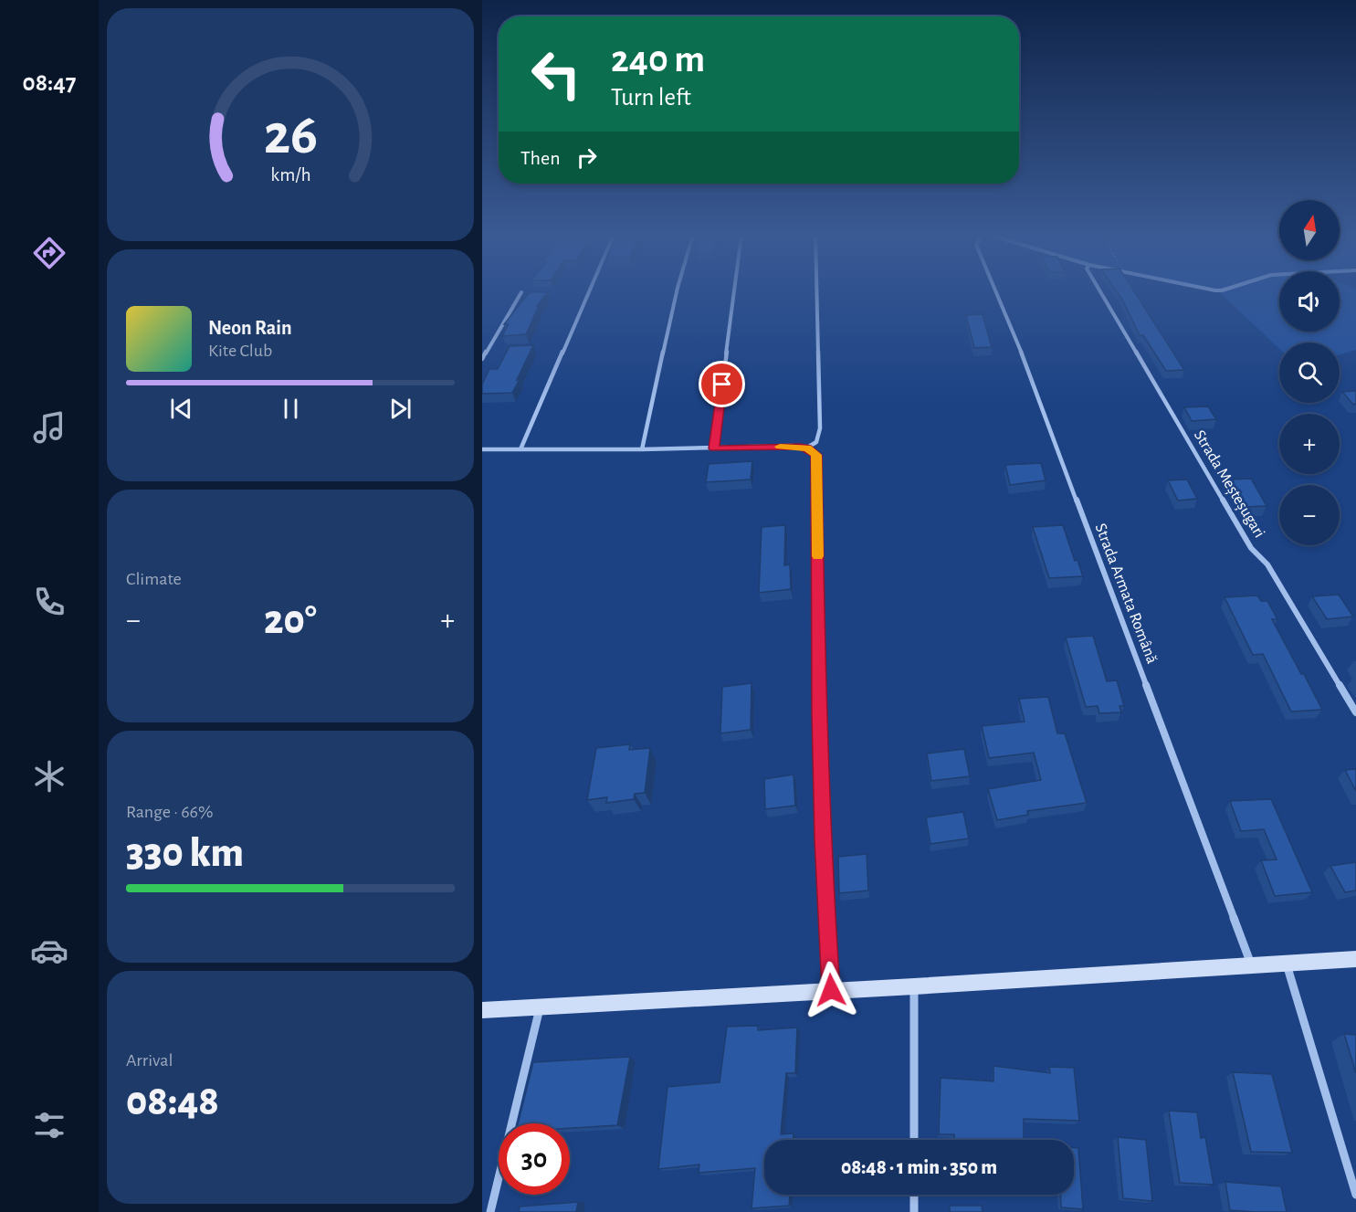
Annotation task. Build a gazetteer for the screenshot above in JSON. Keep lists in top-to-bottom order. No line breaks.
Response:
{"streets":{"street":["Strada Meșteșugari","Strada Armata Română"]},"north":"top","page":{"tabs":"08:47","turn":["240 m","Turn left"],"then":"Then","map_buttons":["+","−"],"song":["Neon Rain","Kite Club"],"tile":["Climate",["Range · 66%","330 km"],["Arrival","08:48"]],"heat":["−","20°","+"],"limit":"30","trip":"08:48 · 1 min · 350 m","gauge":["26","km/h"]}}
